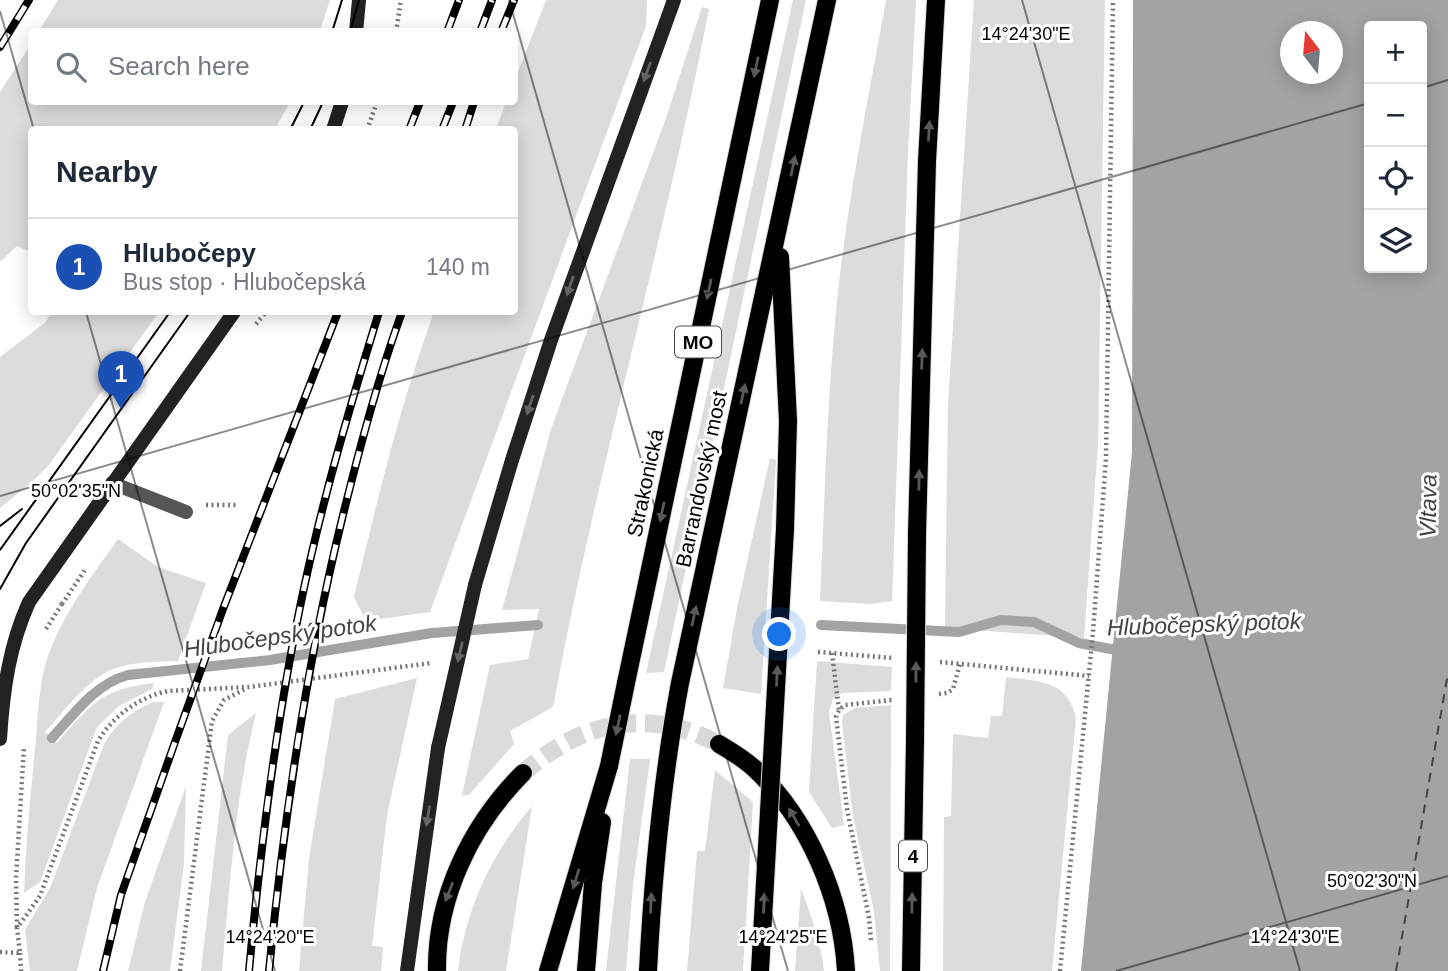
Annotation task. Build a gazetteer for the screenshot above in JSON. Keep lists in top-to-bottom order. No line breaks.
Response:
{"streets":{"main road":["MO","Barrandovský most","Strakonická","4"]},"crossings":[["MO","Strakonická"]],"water":["Vltava","Hlubočepský potok"],"north":"top","page":{"map_buttons":["+","−"],"search":"Search here","heading":"Nearby","list":[{"mark":"1","name":"Hlubočepy","note":"Bus stop · Hlubočepská","value":"140 m"}],"pins":"1"},"coordinates":["14°24'30\"E","50°02'35\"N","50°02'30\"N","14°24'20\"E","14°24'25\"E"]}
